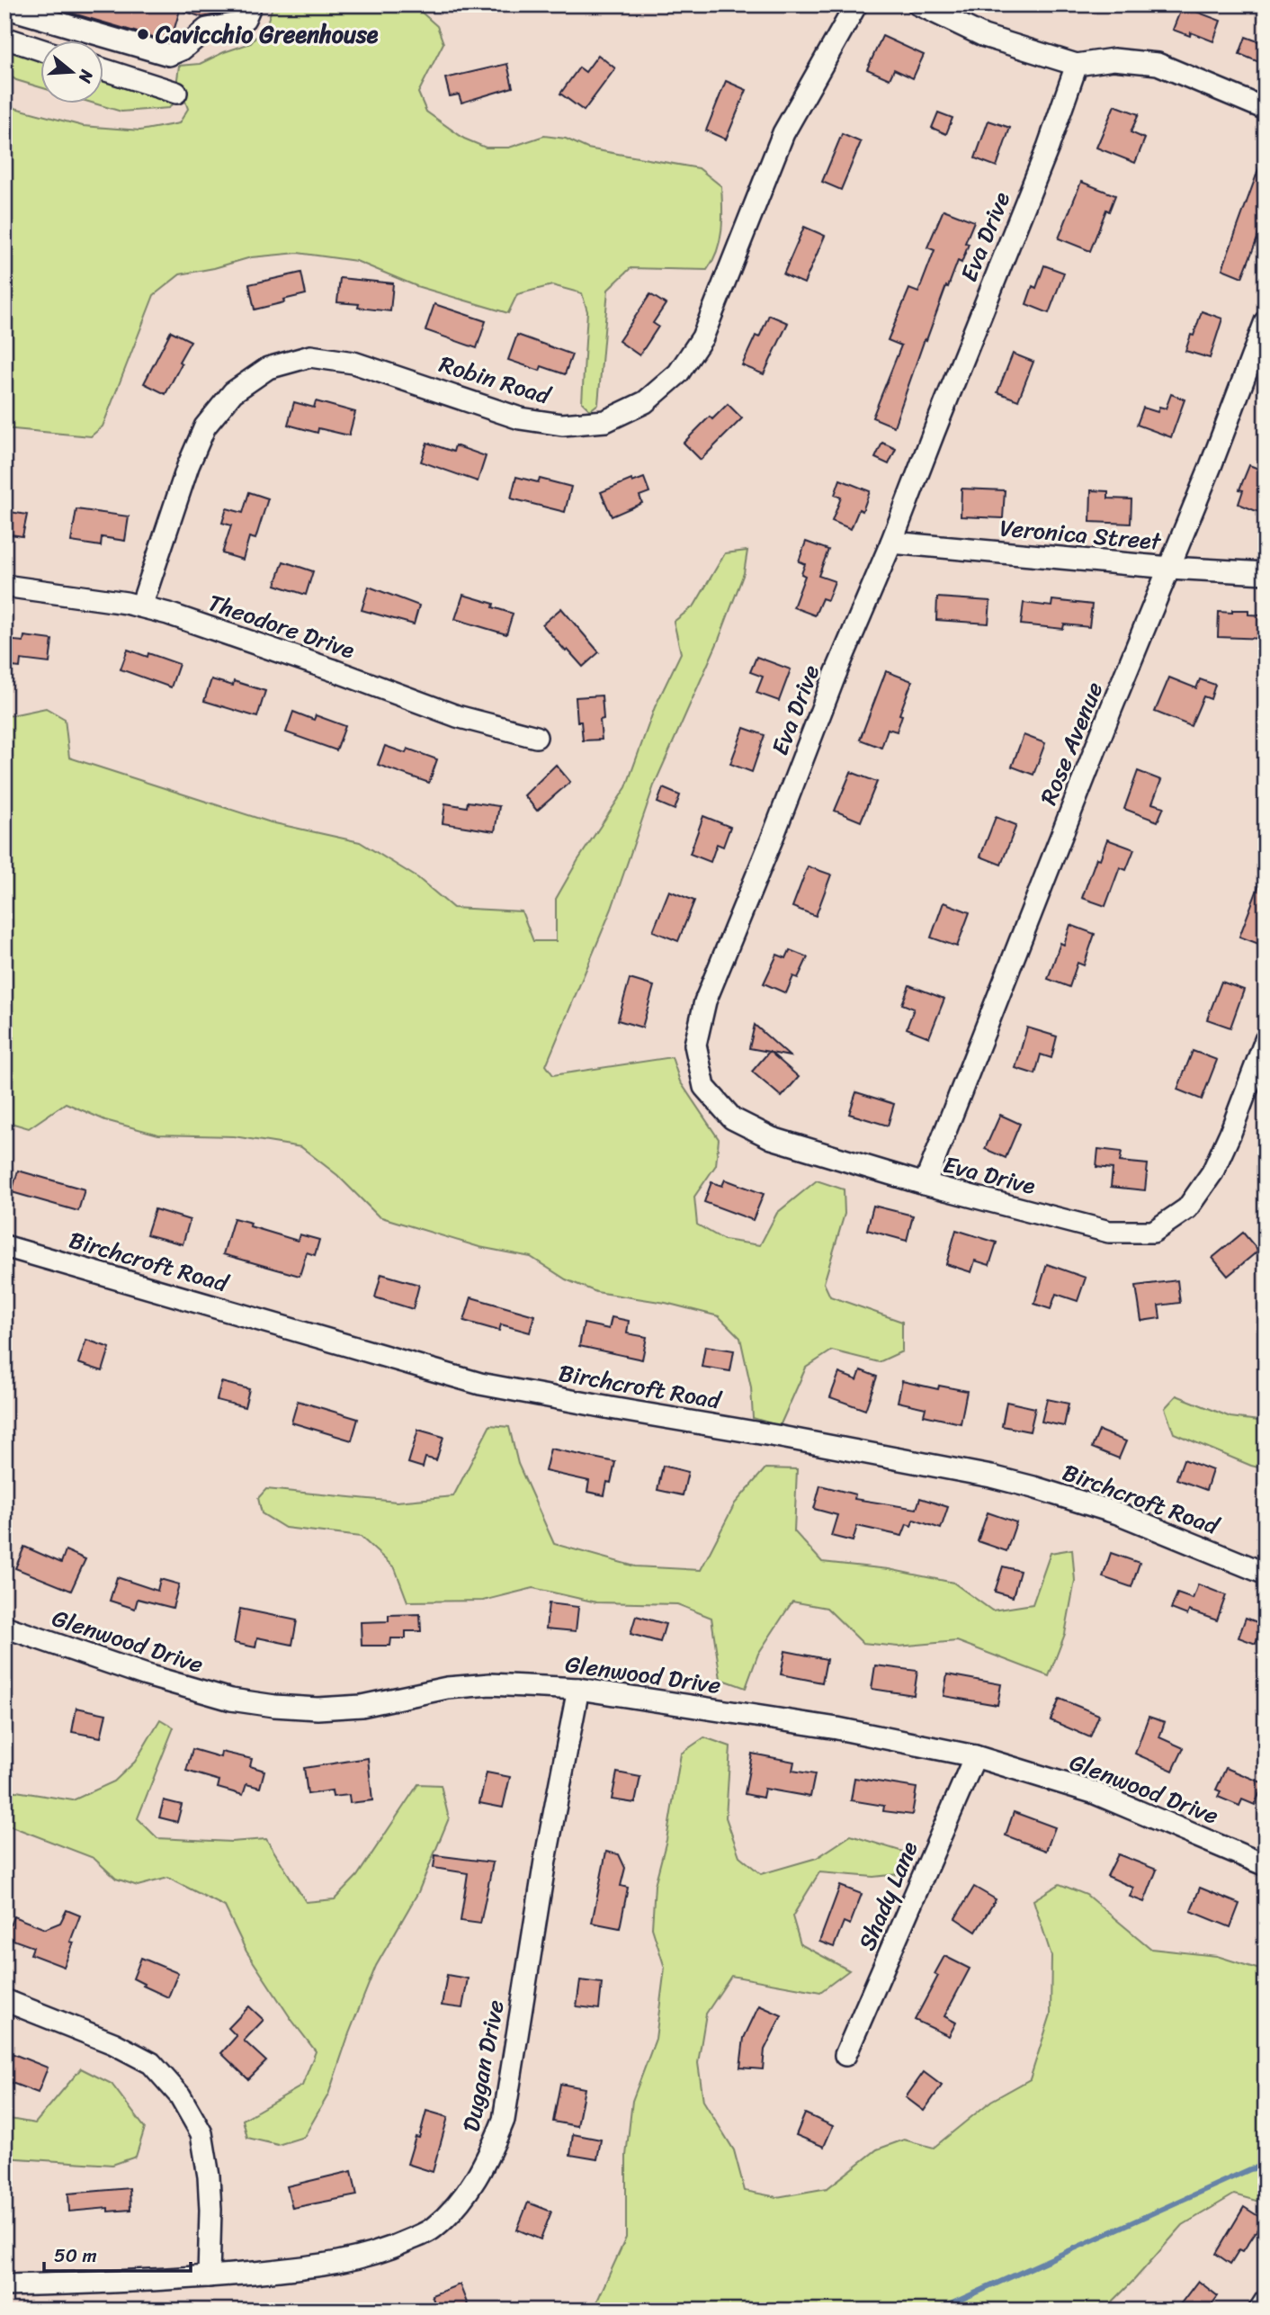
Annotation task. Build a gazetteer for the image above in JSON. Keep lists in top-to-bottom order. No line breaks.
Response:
{"streets":{"street":["Eva Drive","Robin Road","Veronica Street","Theodore Drive","Rose Avenue","Birchcroft Road","Glenwood Drive","Shady Lane","Duggan Drive"]},"crossings":[["Eva Drive","Veronica Street"],["Eva Drive","Rose Avenue"],["Robin Road","Theodore Drive"],["Veronica Street","Rose Avenue"],["Glenwood Drive","Shady Lane"],["Glenwood Drive","Duggan Drive"]],"places":["Cavicchio Greenhouse"],"scale_bar":"50 m","north":"right"}
